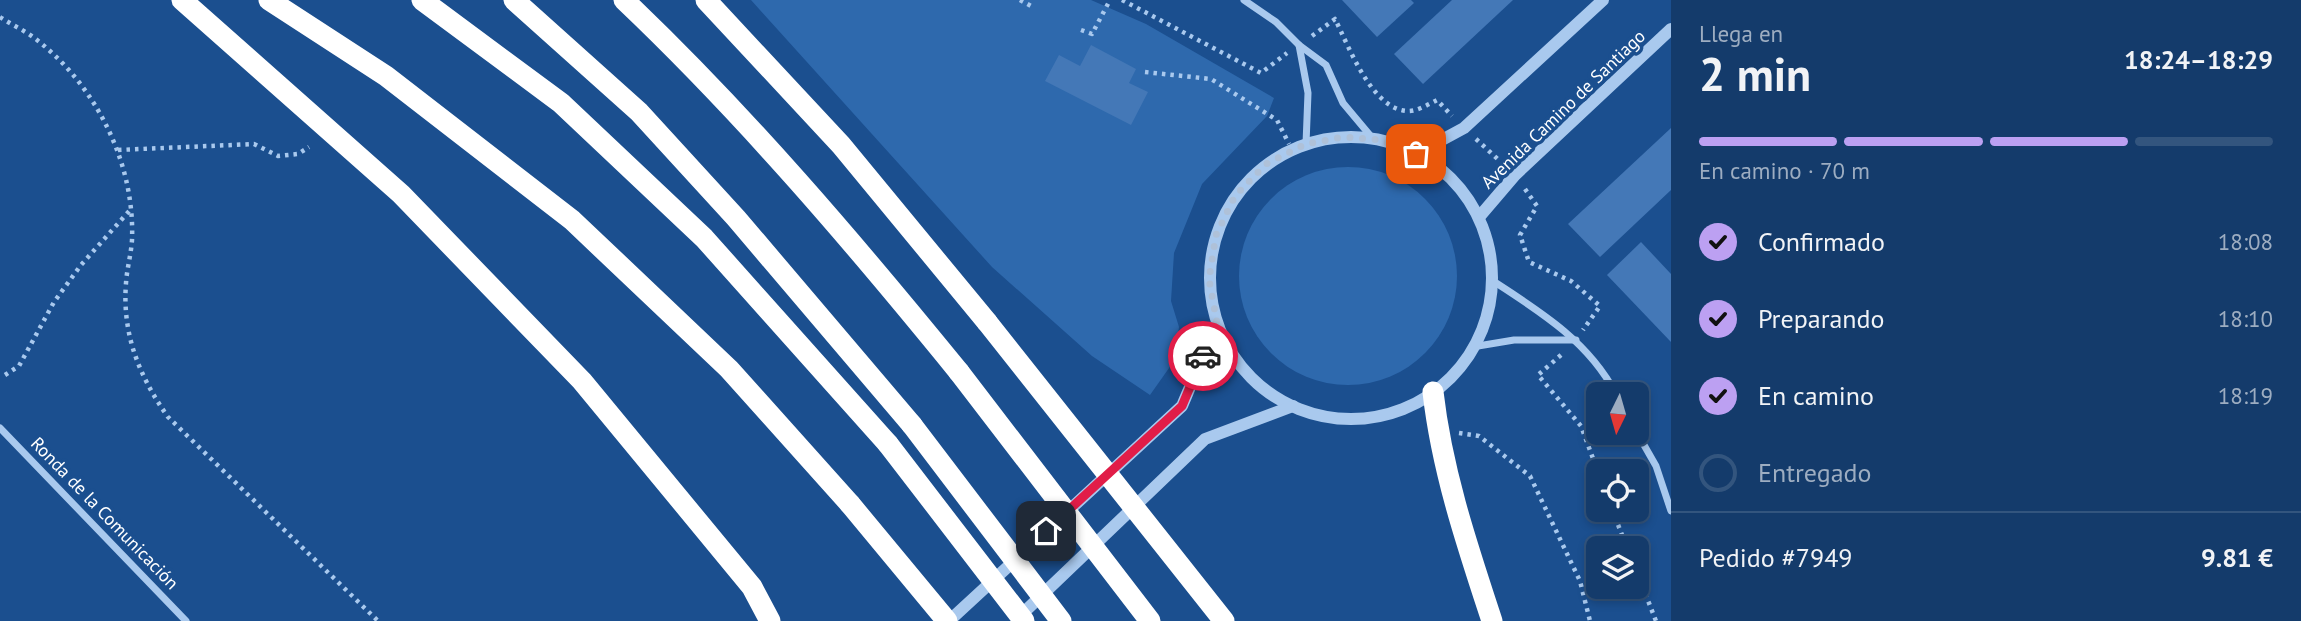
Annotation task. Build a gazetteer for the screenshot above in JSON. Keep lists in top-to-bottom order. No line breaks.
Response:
{"streets":{"street":["Avenida Camino de Santiago","Ronda de la Comunicación"]},"north":"bottom","page":{"heading":["2 min","Llega en","18:24–18:29"],"panel":["Pedido #7949","9.81 €"],"bar":"En camino · 70 m","list":[["Confirmado","18:08"],["Preparando","18:10"],["En camino","18:19"],"Entregado"]}}
